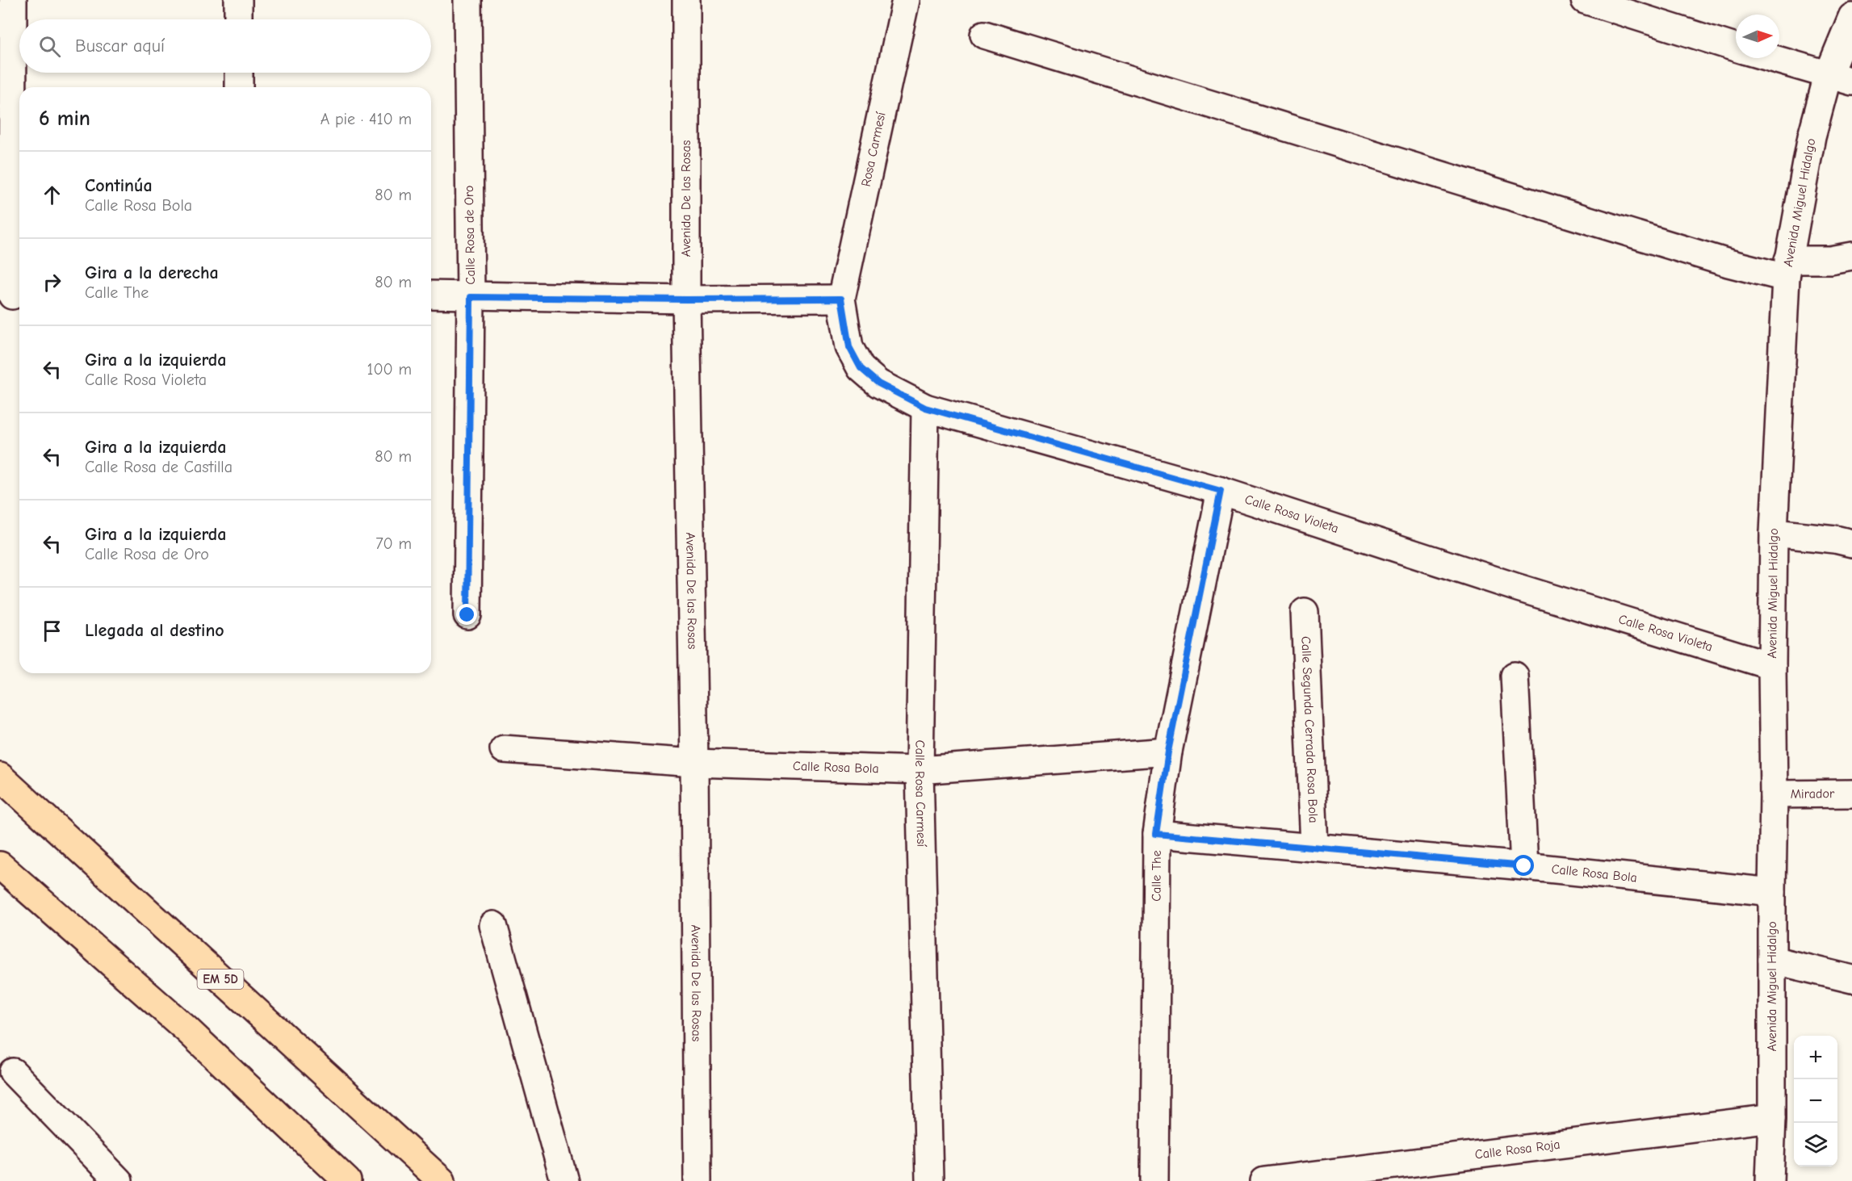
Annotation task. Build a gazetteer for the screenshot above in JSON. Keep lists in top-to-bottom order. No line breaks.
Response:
{"streets":{"highway":["EM 5D"],"street":["Rosa Carmesí","Avenida De las Rosas","Avenida Miguel Hidalgo","Calle Rosa de Oro","Calle Rosa Violeta","Calle Segunda Cerrada Rosa Bola","Calle Rosa Bola","Mirador","Calle Rosa Carmesí","Calle The","Calle Rosa Roja"]},"crossings":[["Rosa Carmesí","Calle Rosa Violeta"],["Avenida De las Rosas","Calle Rosa Bola"],["Avenida Miguel Hidalgo","Calle Rosa Violeta"],["Avenida Miguel Hidalgo","Calle Rosa Bola"],["Avenida Miguel Hidalgo","Mirador"],["Avenida Miguel Hidalgo","Calle Rosa Roja"],["Calle Rosa Violeta","Calle Rosa Carmesí"],["Calle Rosa Violeta","Calle The"],["Calle Segunda Cerrada Rosa Bola","Calle Rosa Bola"],["Calle Rosa Bola","Calle Rosa Carmesí"],["Calle Rosa Bola","Calle The"]],"north":"right","page":{"search":"Buscar aquí","heading":["6 min","A pie · 410 m"],"list":[["Continúa","Calle Rosa Bola","80 m"],["Gira a la derecha","Calle The","80 m"],["Gira a la izquierda","Calle Rosa Violeta","100 m"],["Gira a la izquierda","Calle Rosa de Castilla","80 m"],["Gira a la izquierda","Calle Rosa de Oro","70 m"],"Llegada al destino"],"map_buttons":["+","−"]}}
